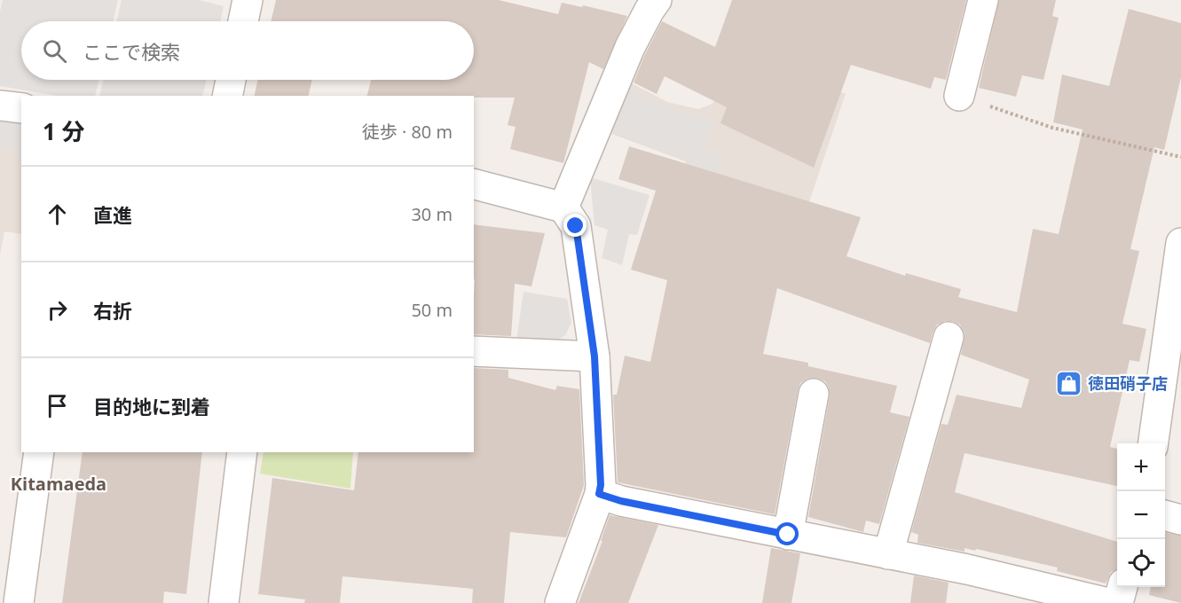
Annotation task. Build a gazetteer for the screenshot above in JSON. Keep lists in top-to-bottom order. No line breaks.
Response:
{"districts":["Kitamaeda"],"places":{"shop":["徳田硝子店"]},"page":{"search":"ここで検索","heading":["1 分","徒歩 · 80 m"],"list":[["直進","30 m"],["右折","50 m"],"目的地に到着"],"map_buttons":["+","−"]}}
